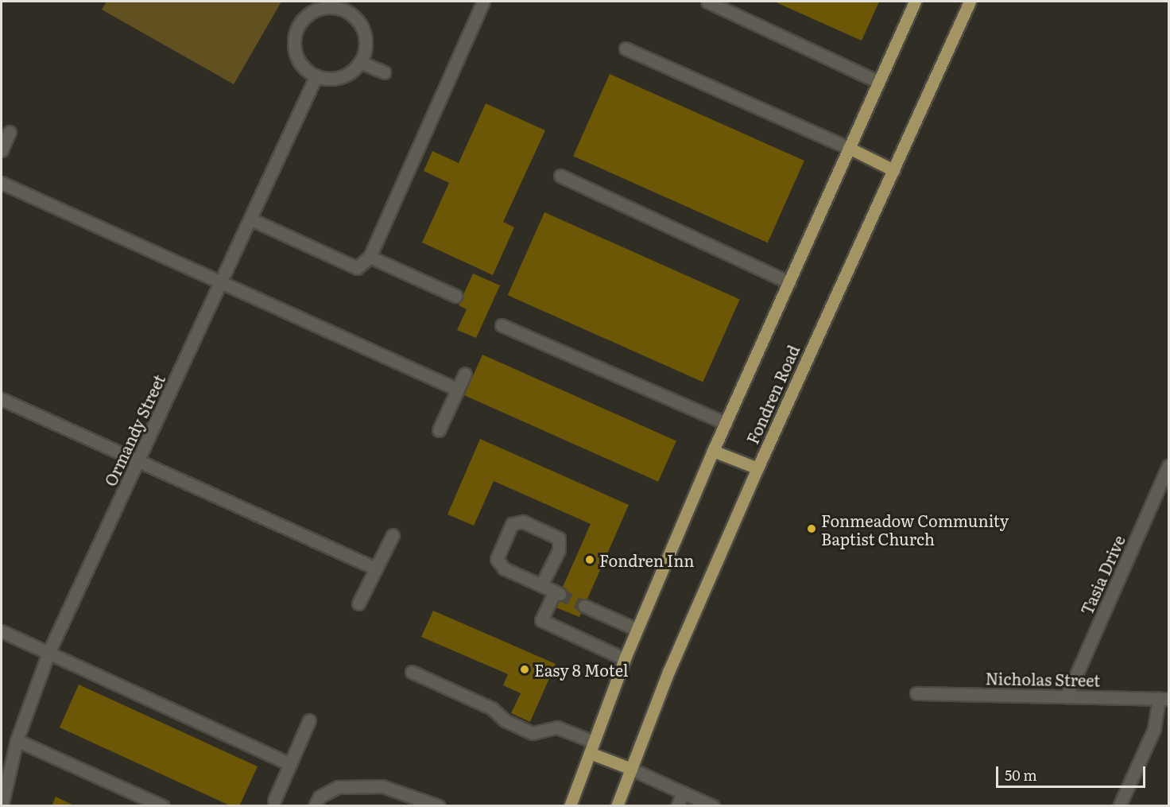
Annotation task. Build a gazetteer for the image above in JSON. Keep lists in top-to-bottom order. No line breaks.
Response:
{"streets":{"main road":["Fondren Road"],"street":["Ormandy Street","Tasia Drive","Nicholas Street"]},"crossings":[["Tasia Drive","Nicholas Street"]],"places":["Fonmeadow Community Baptist Church","Fondren Inn","Easy 8 Motel"],"scale_bar":"50 m"}
